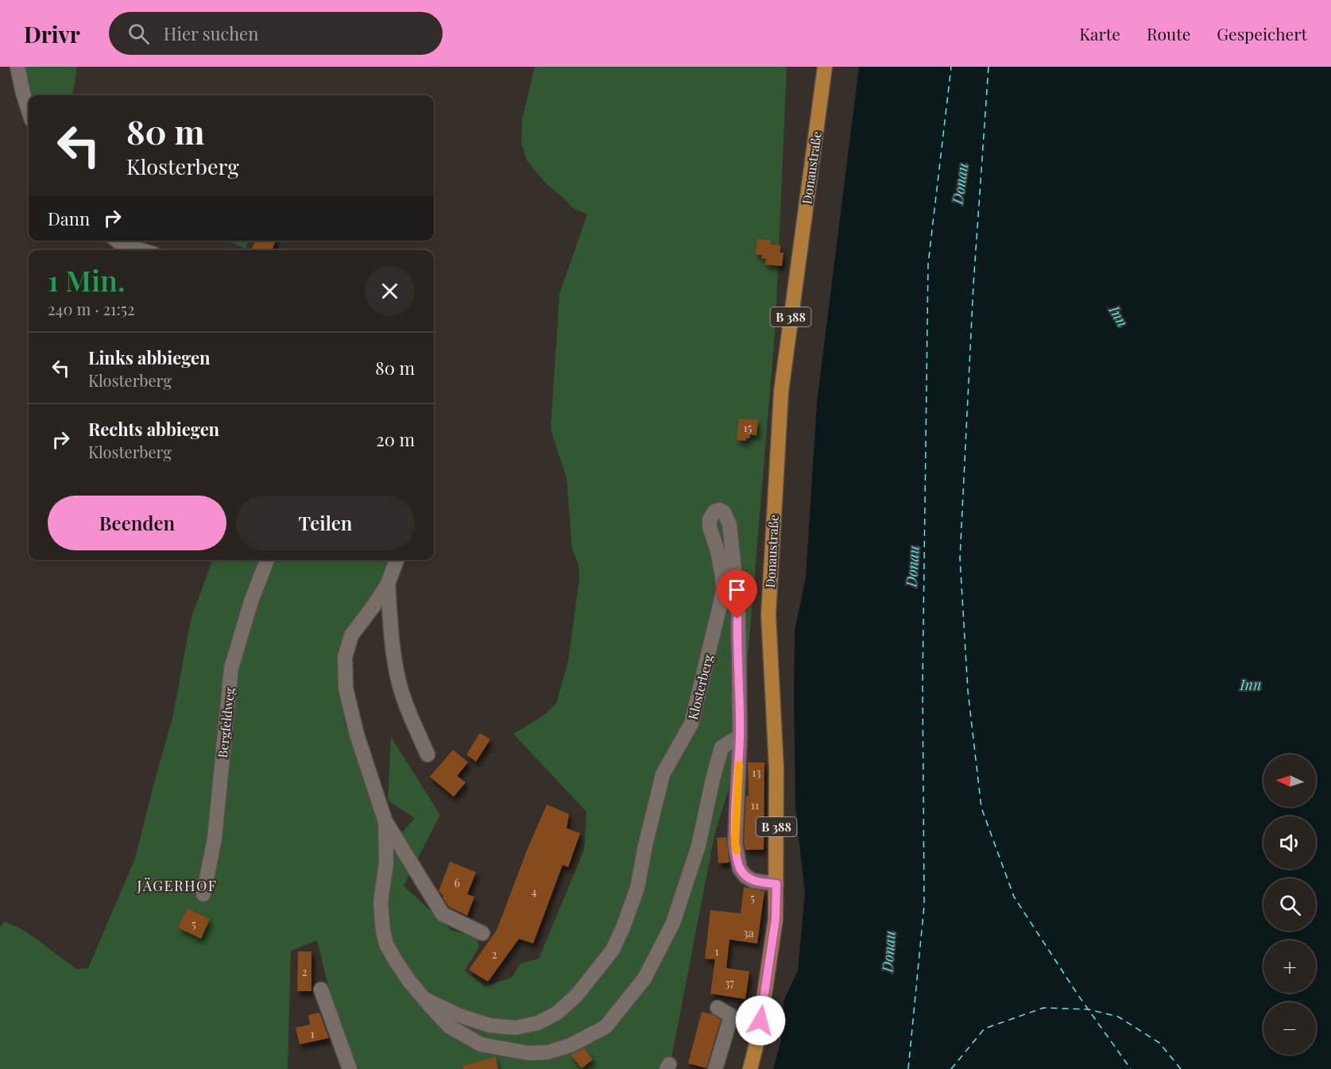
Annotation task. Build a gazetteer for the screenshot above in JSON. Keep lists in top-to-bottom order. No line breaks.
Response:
{"streets":{"main road":["Donaustraße","B 388"],"street":["Klosterberg","Bergfeldweg"]},"crossings":[["Donaustraße","Klosterberg"]],"districts":["JÄGERHOF"],"water":["Donau","Inn"],"house_numbers":["15","13","11","6","4","5","5","3a","1","2","2","37","1"],"north":"left","page":{"header":"Drivr","search":"Hier suchen","nav":["Karte","Route","Gespeichert"],"turn":["80 m","Klosterberg"],"then":"Dann","heading":["1 Min.","240 m · 21:52"],"list":[{"name":"Links abbiegen","note":"Klosterberg","value":"80 m"},{"name":"Rechts abbiegen","note":"Klosterberg","value":"20 m"}],"buttons":["Beenden","Teilen"],"map_buttons":["+","−"]}}
